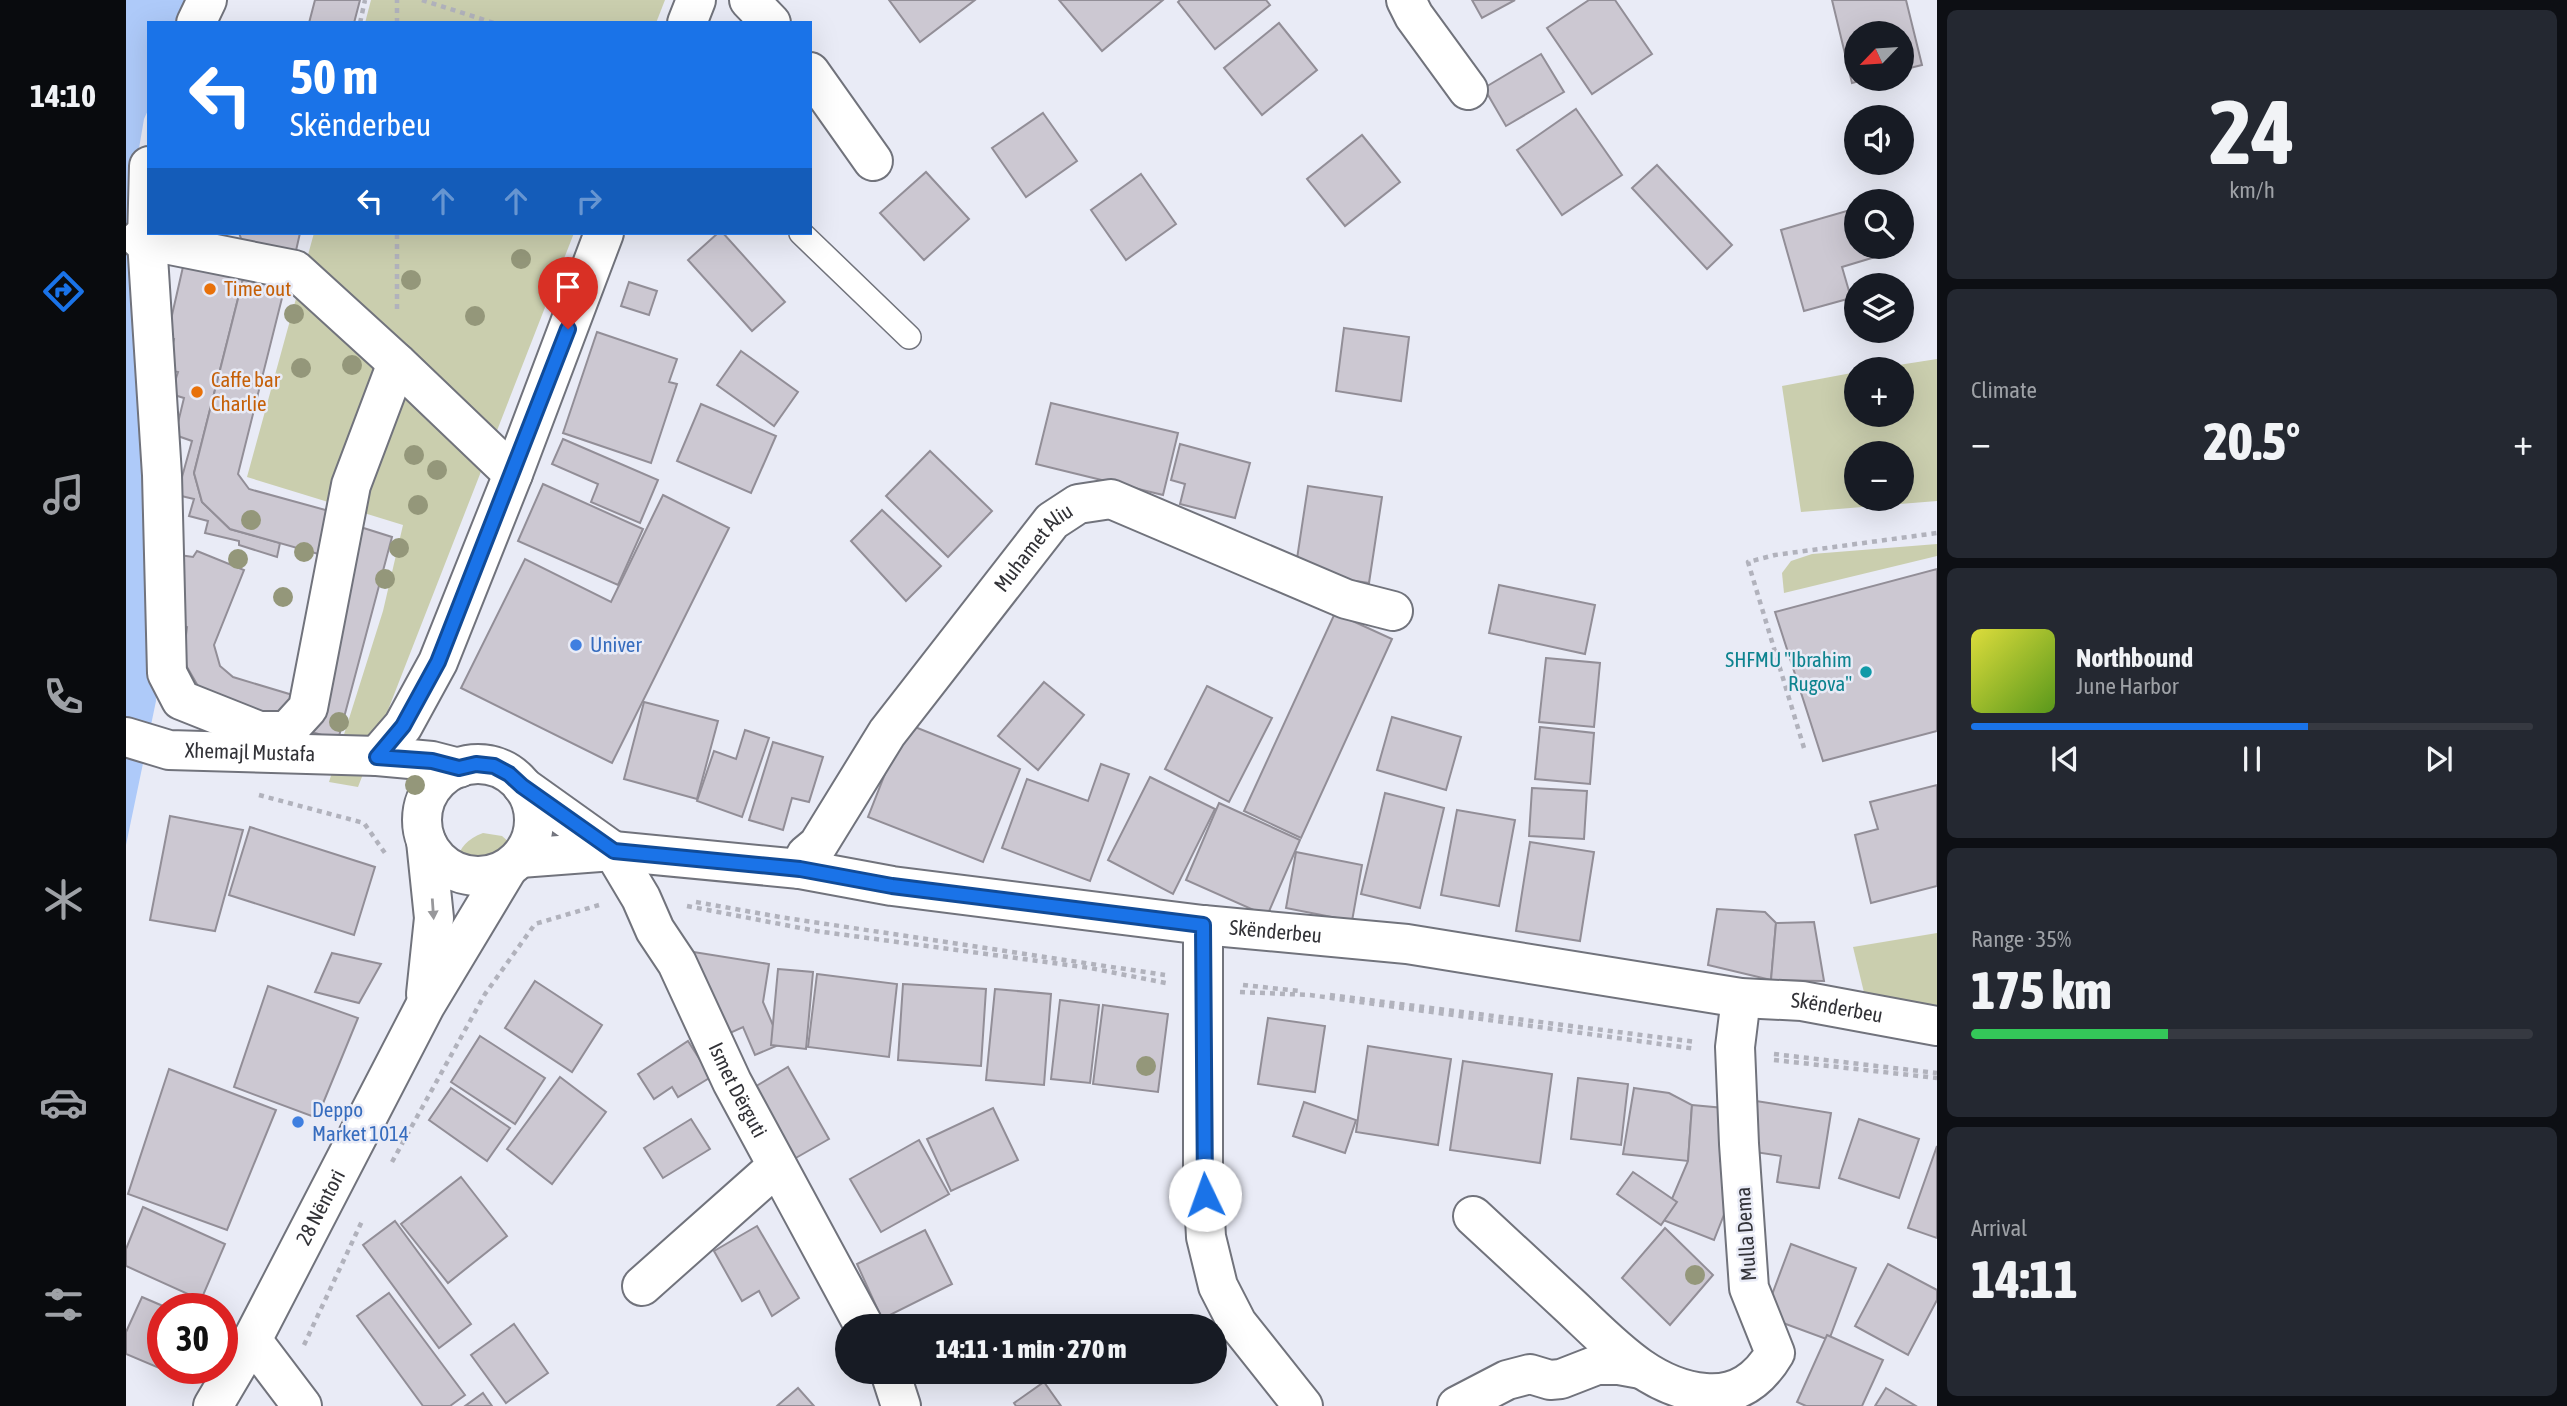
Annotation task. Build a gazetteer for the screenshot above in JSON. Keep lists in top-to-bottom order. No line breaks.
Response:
{"streets":{"street":["Muhamet Aliu","Xhemajl Mustafa","Skënderbeu","Ismet Dërguti","28 Nëntori","Mulla Dema"]},"crossings":[["Muhamet Aliu","Skënderbeu"],["Xhemajl Mustafa","Skënderbeu"],["Xhemajl Mustafa","28 Nëntori"],["Skënderbeu","Ismet Dërguti"],["Skënderbeu","28 Nëntori"],["Skënderbeu","Mulla Dema"]],"places":["Time out","Caffe bar Charlie","Univer","SHFMU \"Ibrahim Rugova\"","Deppo Market 1014"],"north":"bottom left","page":{"tabs":"14:10","tile":[["24","km/h"],"Climate",["Range · 35%","175 km"],["Arrival","14:11"]],"map_buttons":["+","−"],"turn":["50 m","Skënderbeu"],"heat":["−","20.5°","+"],"song":["Northbound","June Harbor"],"limit":"30","trip":"14:11 · 1 min · 270 m"}}
